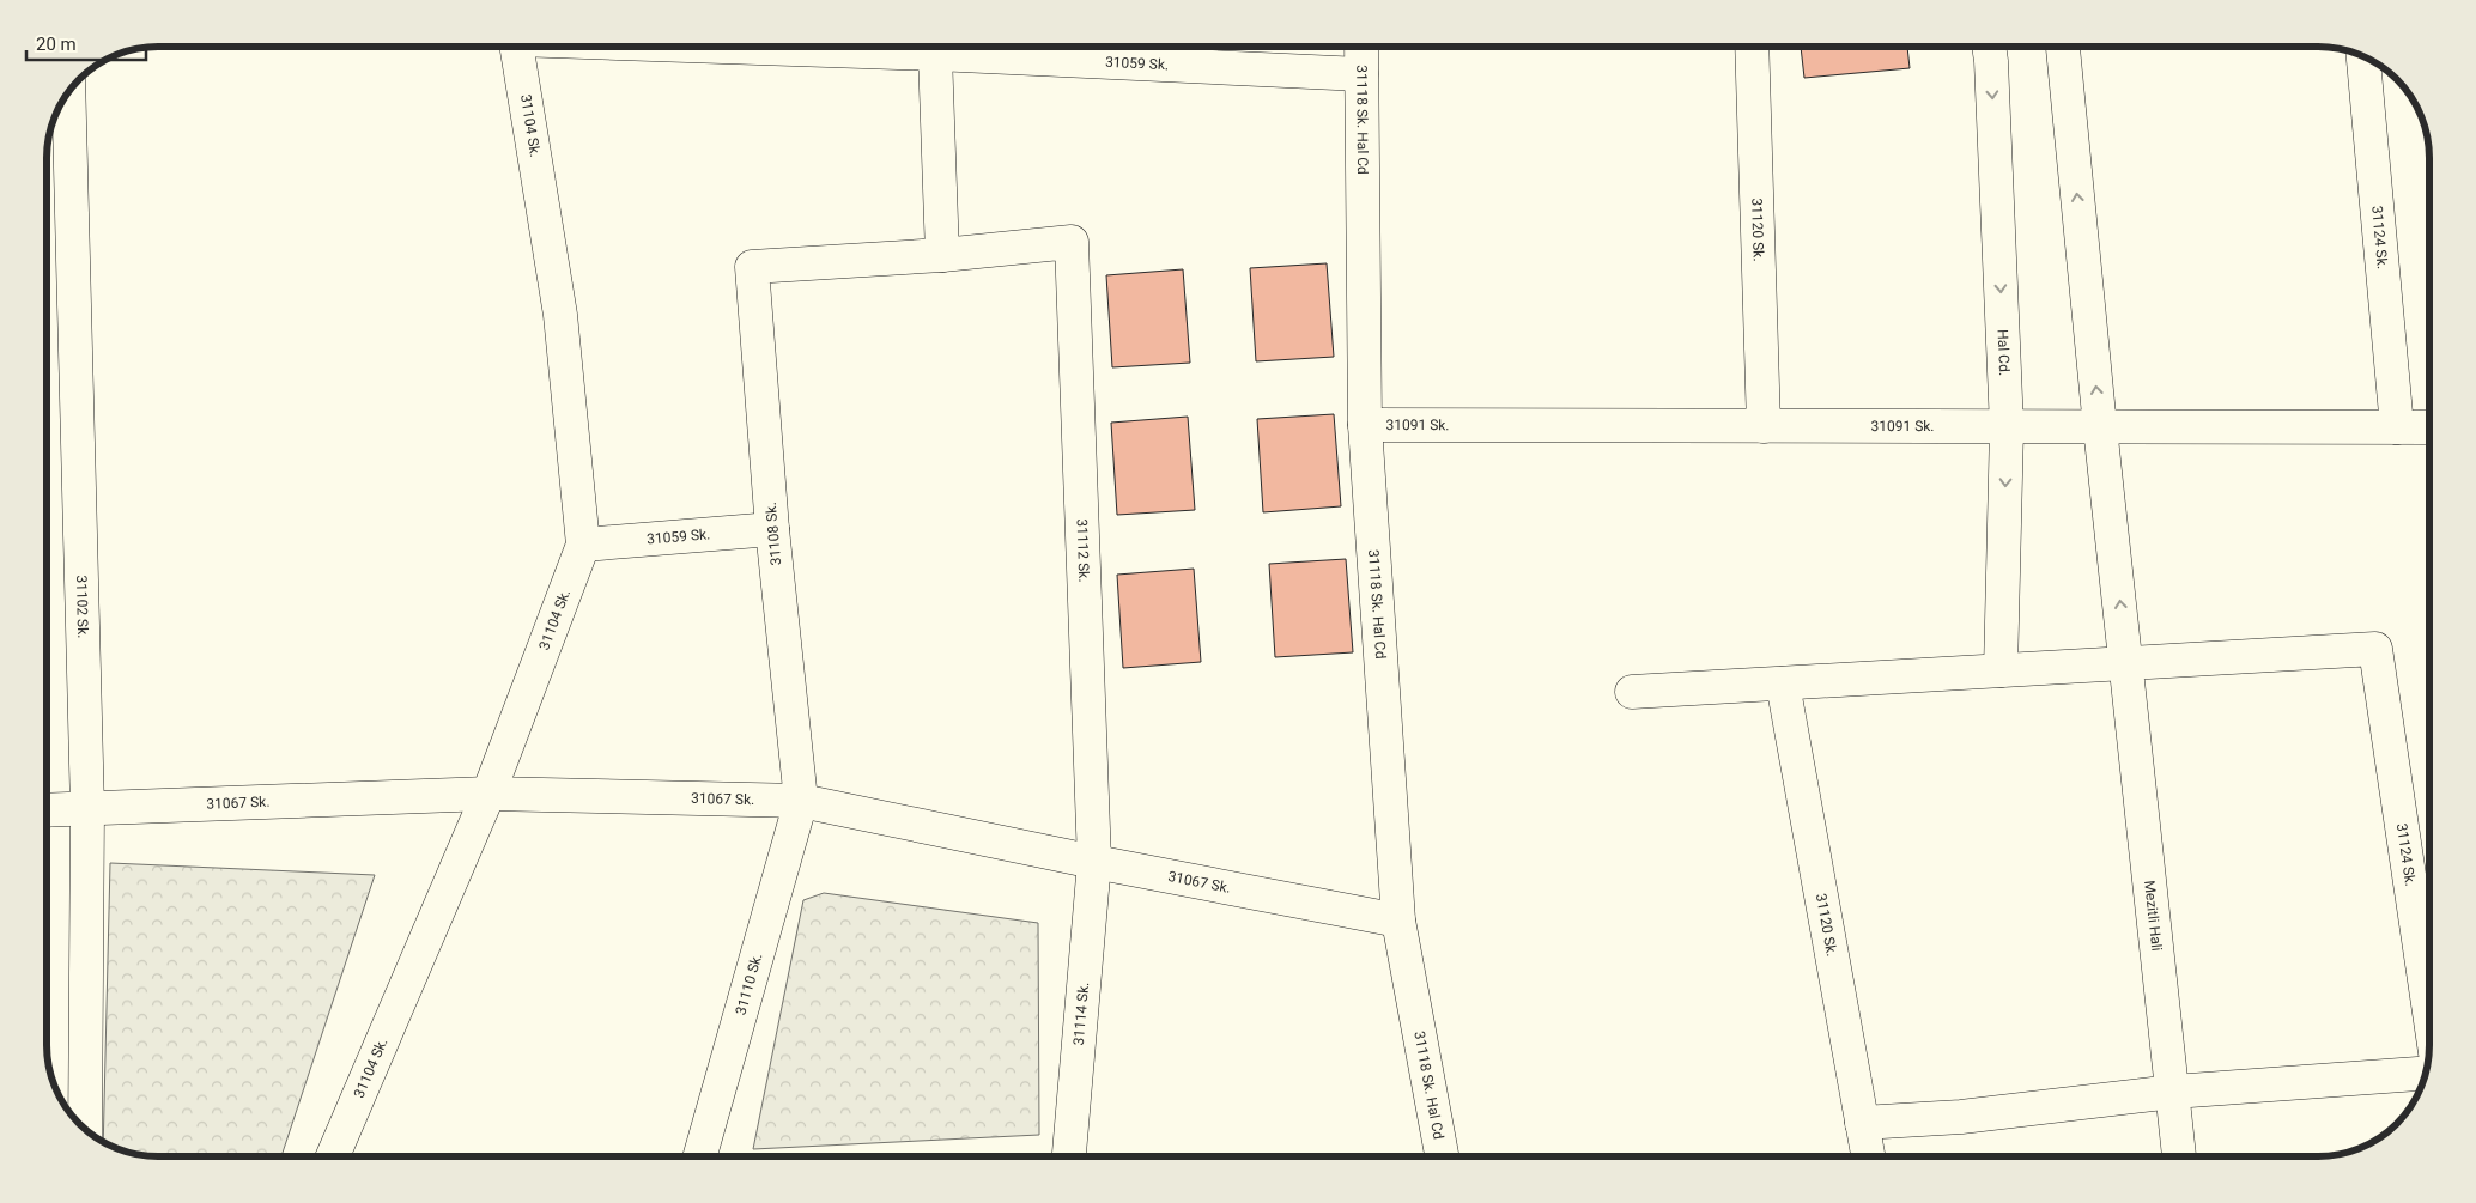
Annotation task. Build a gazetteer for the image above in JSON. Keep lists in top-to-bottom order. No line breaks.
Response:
{"streets":{"street":["31059 Sk.","31118 Sk. Hal Cd","31104 Sk.","31120 Sk.","31124 Sk.","Hal Cd.","31091 Sk.","31108 Sk.","31112 Sk.","31102 Sk.","31067 Sk.","Mezitli Hali","31110 Sk.","31114 Sk."]},"crossings":[["31059 Sk.","31118 Sk. Hal Cd"],["31059 Sk.","31104 Sk."],["31059 Sk.","31108 Sk."],["31118 Sk. Hal Cd","31091 Sk."],["31118 Sk. Hal Cd","31067 Sk."],["31104 Sk.","31067 Sk."],["31120 Sk.","31091 Sk."],["31124 Sk.","31091 Sk."],["31124 Sk.","Mezitli Hali"],["Hal Cd.","31091 Sk."],["31108 Sk.","31112 Sk."],["31108 Sk.","31067 Sk."],["31108 Sk.","31110 Sk."],["31112 Sk.","31067 Sk."],["31112 Sk.","31114 Sk."],["31102 Sk.","31067 Sk."],["31067 Sk.","31110 Sk."],["31067 Sk.","31114 Sk."]],"scale_bar":"20 m"}
